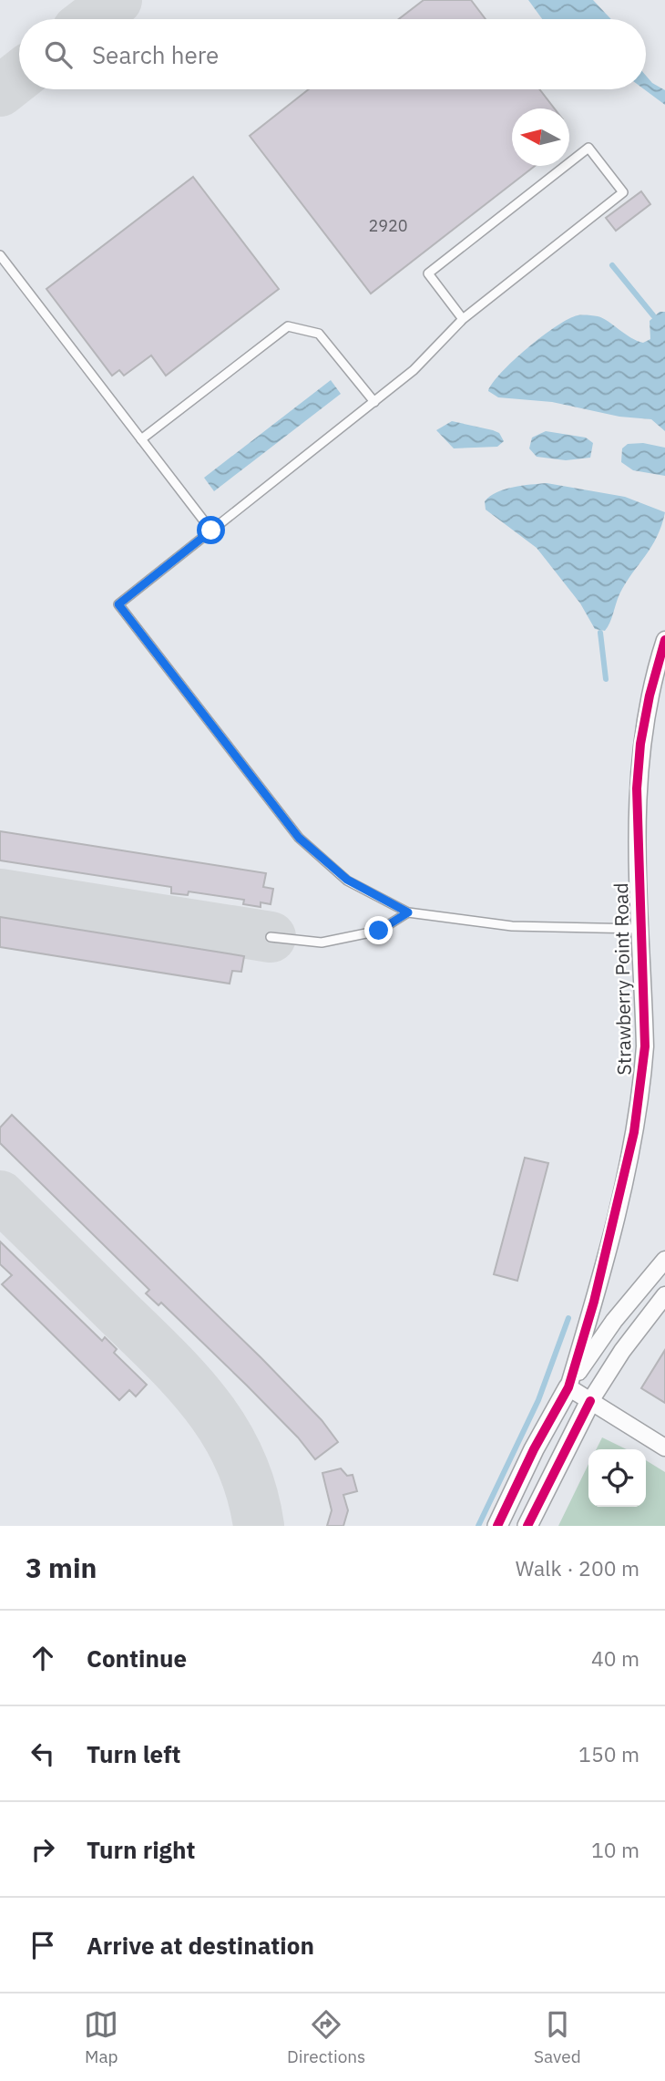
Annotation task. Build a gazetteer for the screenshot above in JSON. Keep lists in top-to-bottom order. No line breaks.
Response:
{"streets":{"street":["Strawberry Point Road"]},"house_numbers":["2920"],"north":"left","page":{"search":"Search here","heading":["3 min","Walk · 200 m"],"list":[["Continue","40 m"],["Turn left","150 m"],["Turn right","10 m"],"Arrive at destination"],"nav":["Map","Directions","Saved"]}}
